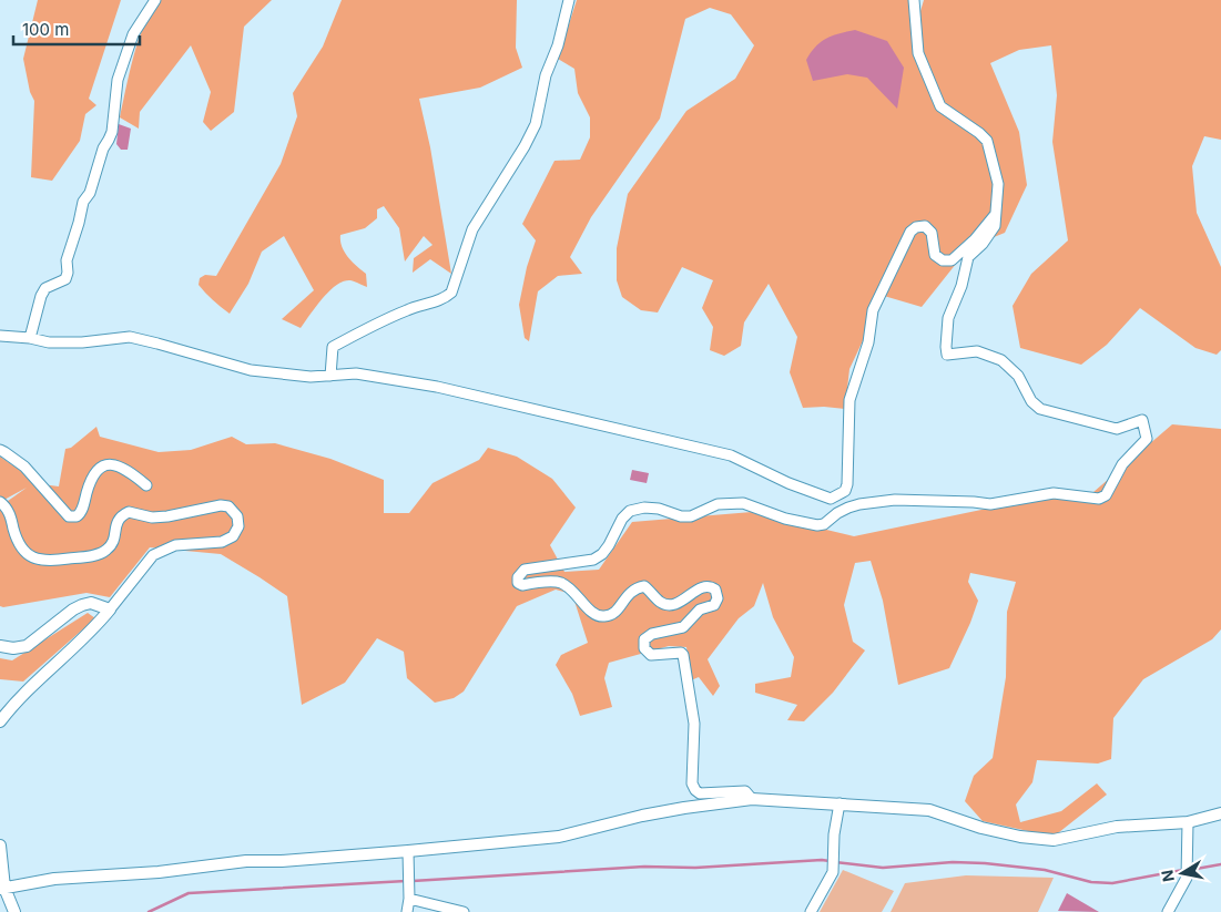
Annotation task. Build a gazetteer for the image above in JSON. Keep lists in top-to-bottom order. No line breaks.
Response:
{"scale_bar":"100 m","north":"left"}
